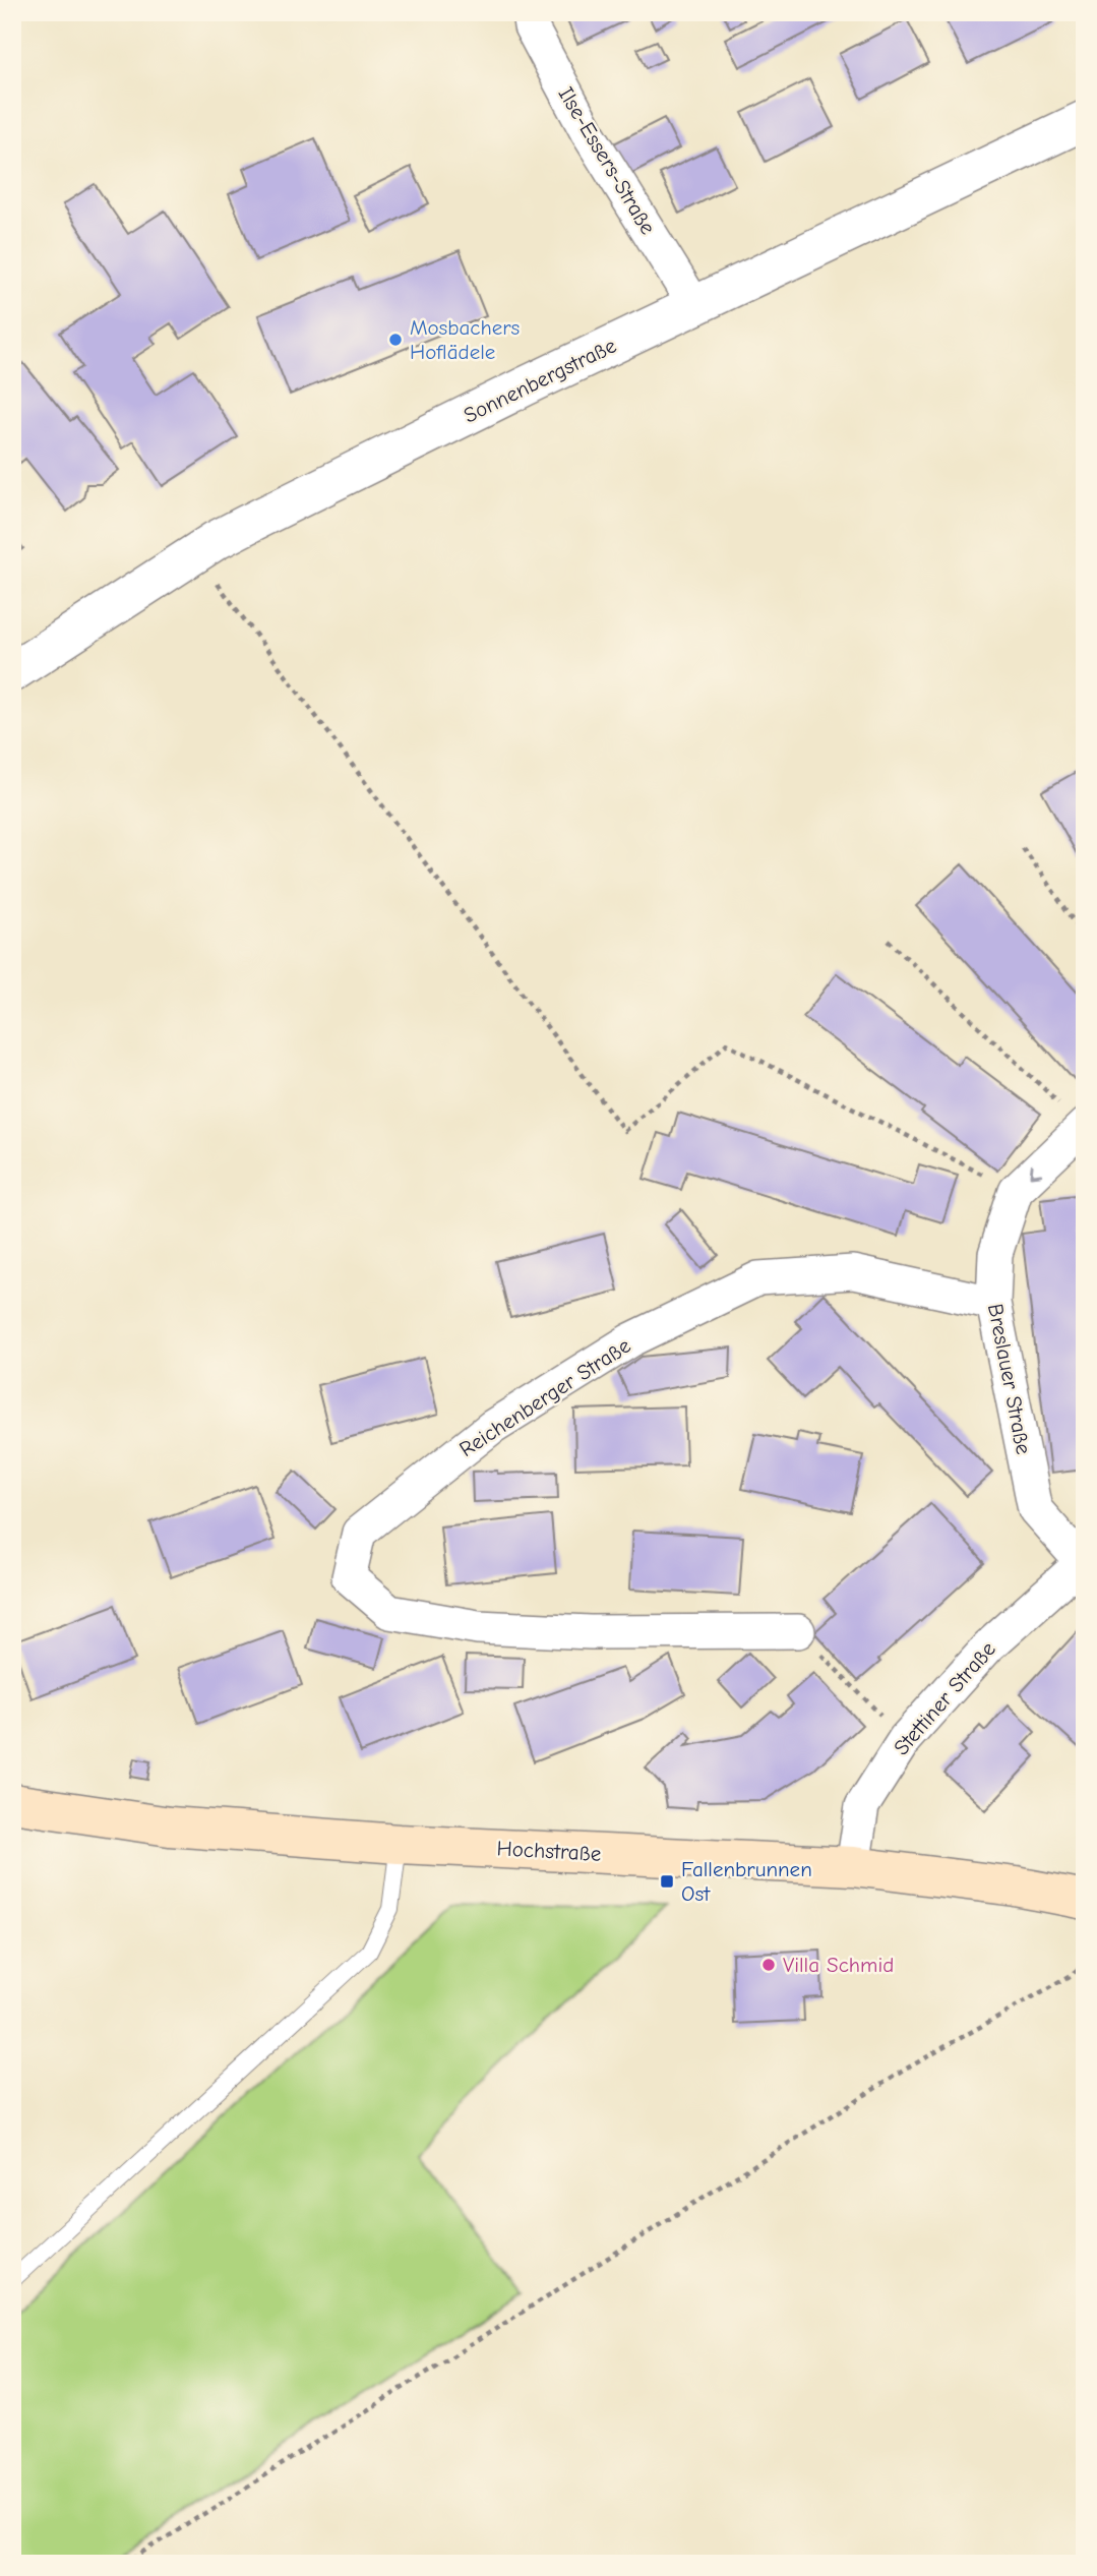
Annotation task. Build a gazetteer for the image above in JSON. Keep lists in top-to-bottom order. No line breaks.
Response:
{"streets":{"main road":["Hochstraße"],"street":["Ilse-Essers-Straße","Sonnenbergstraße","Breslauer Straße","Reichenberger Straße","Stettiner Straße"]},"crossings":[["Ilse-Essers-Straße","Sonnenbergstraße"],["Breslauer Straße","Reichenberger Straße"],["Breslauer Straße","Stettiner Straße"],["Stettiner Straße","Hochstraße"]],"places":{"other":["Mosbachers Hoflädele","Villa Schmid"],"transit":["Fallenbrunnen Ost"]}}
